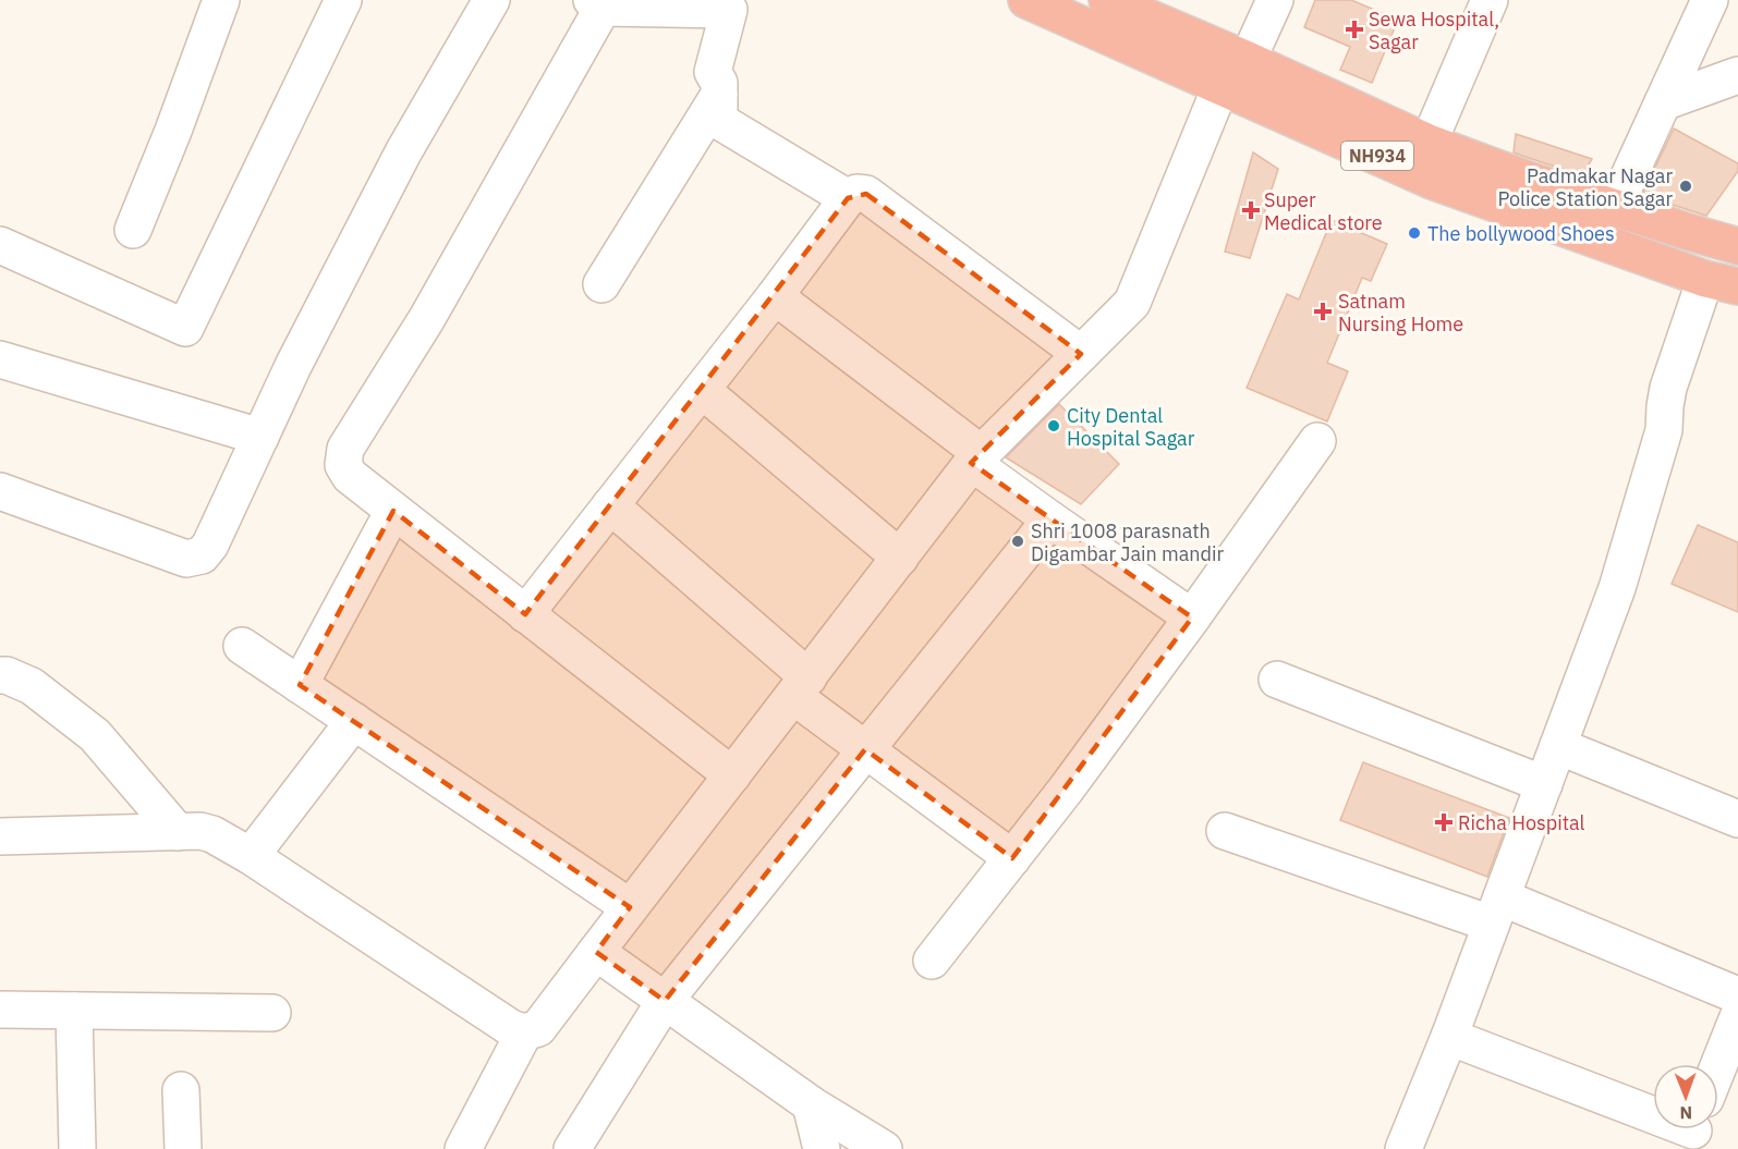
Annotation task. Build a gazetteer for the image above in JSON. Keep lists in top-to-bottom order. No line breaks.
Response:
{"streets":{"highway":["NH934"]},"places":{"health":["Sewa Hospital, Sagar","Super Medical store","Satnam Nursing Home","Richa Hospital"],"other":["Padmakar Nagar Police Station Sagar","The bollywood Shoes","City Dental Hospital Sagar","Shri 1008 parasnath Digambar Jain mandir"]},"north":"bottom"}
